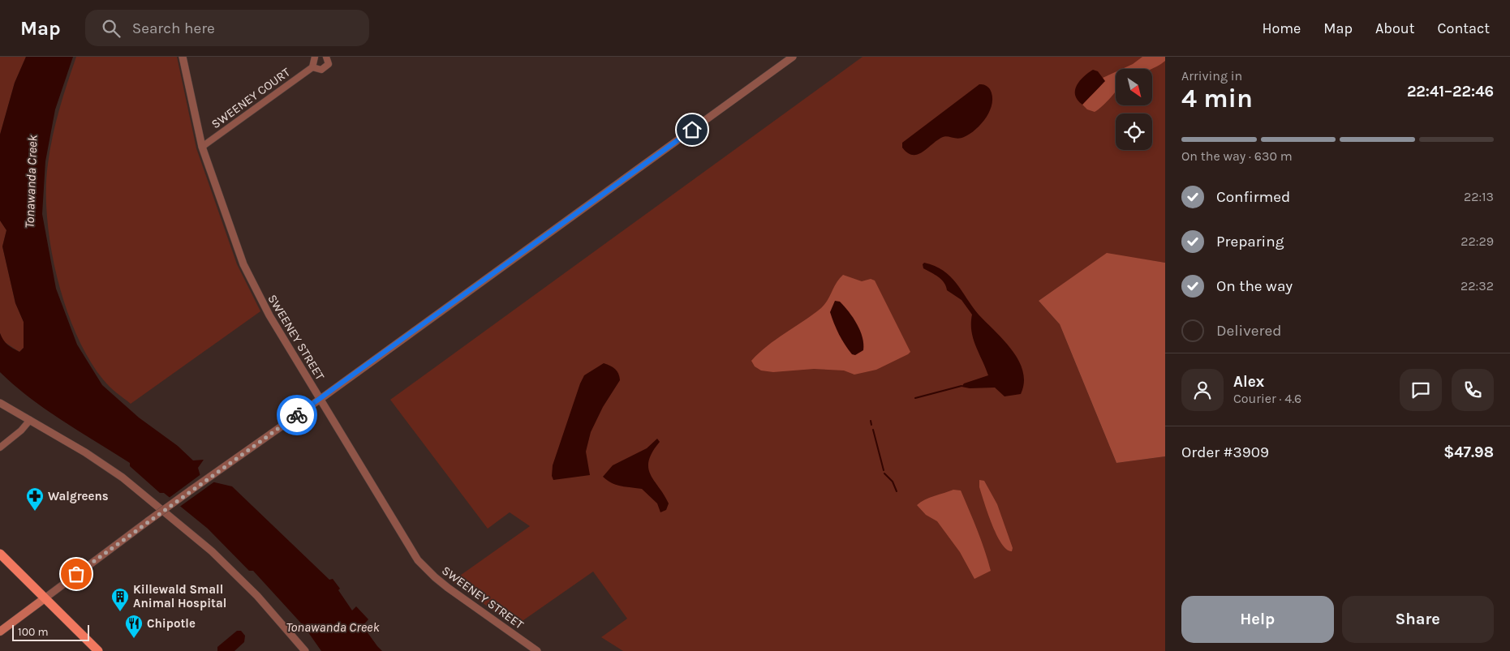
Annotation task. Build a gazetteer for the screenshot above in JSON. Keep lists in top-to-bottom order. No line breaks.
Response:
{"streets":{"street":["SWEENEY COURT","SWEENEY STREET"]},"crossings":[["SWEENEY COURT","SWEENEY STREET"]],"water":["Tonawanda Creek"],"places":{"pharmacy":["Walgreens"],"building":["Killewald Small Animal Hospital"],"restaurant":["Chipotle"]},"scale_bar":"100 m","north":"bottom right","page":{"header":"Map","search":"Search here","nav":["Home","Map","About","Contact"],"heading":["4 min","Arriving in","22:41–22:46"],"panel":["Alex","Courier · 4.6","Order #3909","$47.98"],"bar":"On the way · 630 m","list":[["Confirmed","22:13"],["Preparing","22:29"],["On the way","22:32"],"Delivered"],"buttons":["Help","Share"],"scale":"100 m"}}
